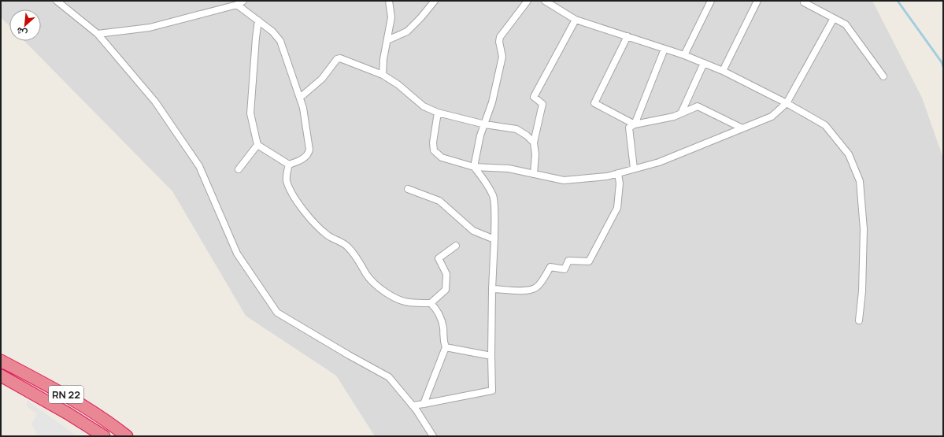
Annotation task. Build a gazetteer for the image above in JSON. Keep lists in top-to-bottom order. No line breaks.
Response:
{"streets":{"highway":["RN 22"]},"north":"bottom left"}
